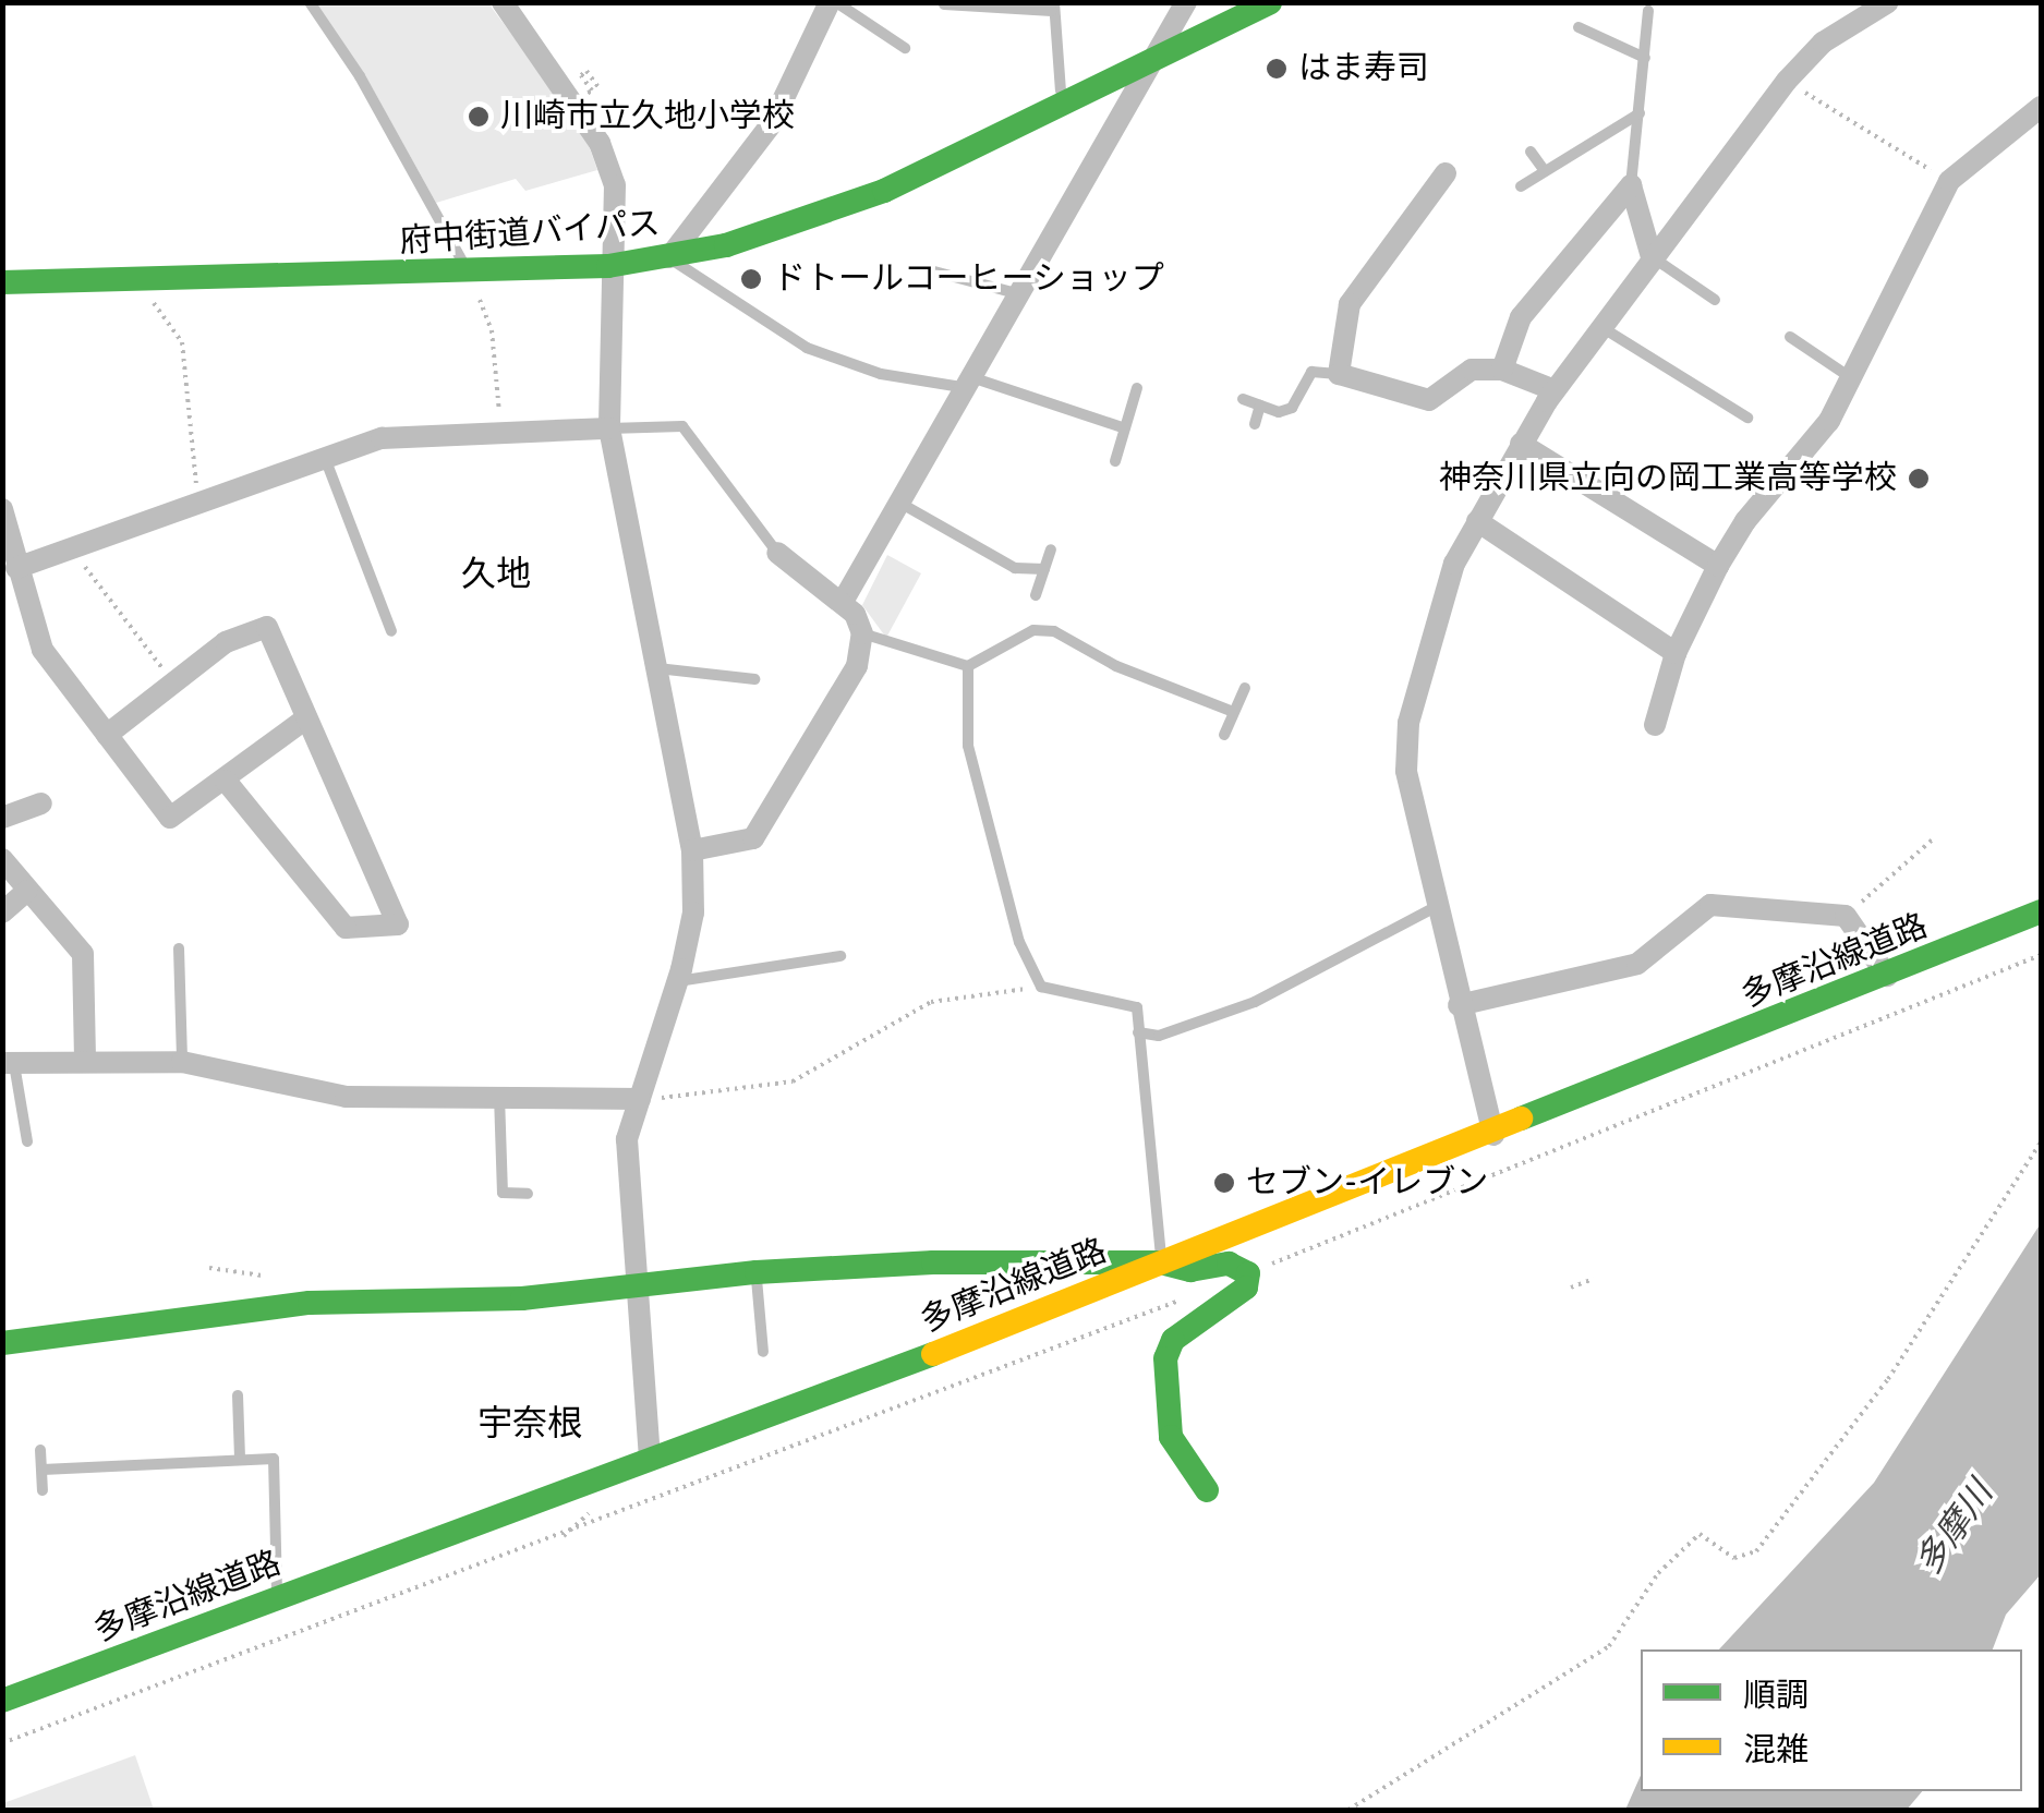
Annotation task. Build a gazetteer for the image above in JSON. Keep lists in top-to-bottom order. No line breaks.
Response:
{"streets":{"street":["府中街道バイパス","多摩沿線道路"]},"districts":["久地","宇奈根"],"water":["多摩川"],"places":["はま寿司","川崎市立久地小学校","ドトールコーヒーショップ","神奈川県立向の岡工業高等学校","セブン-イレブン"],"legend":["順調","混雑"]}
